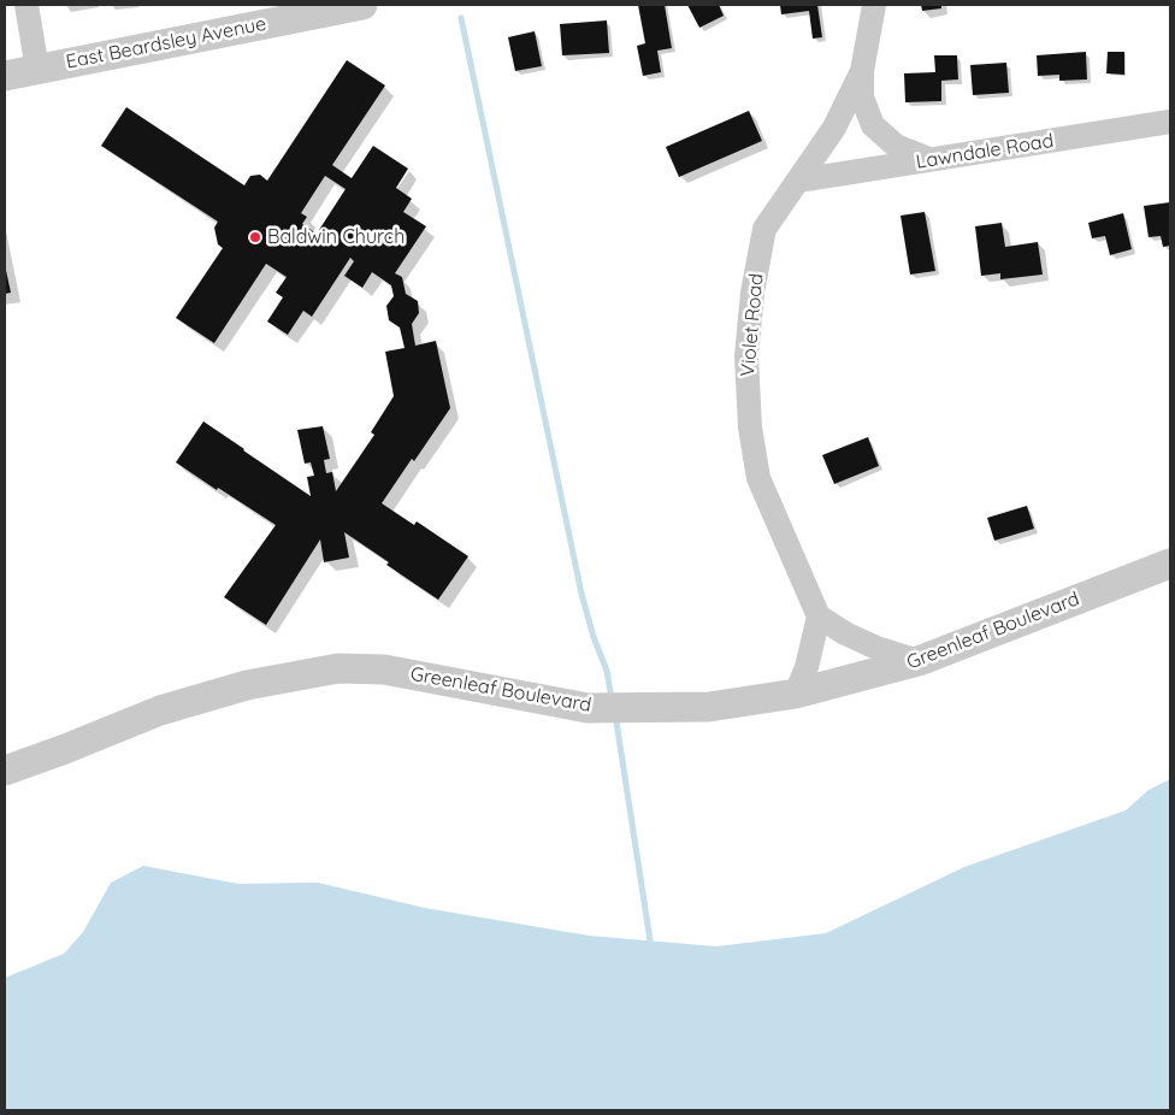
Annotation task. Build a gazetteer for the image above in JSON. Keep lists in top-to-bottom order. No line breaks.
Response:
{"streets":{"street":["East Beardsley Avenue","Lawndale Road","Violet Road","Greenleaf Boulevard"]},"crossings":[["Lawndale Road","Violet Road"]],"places":["Baldwin Church"]}
